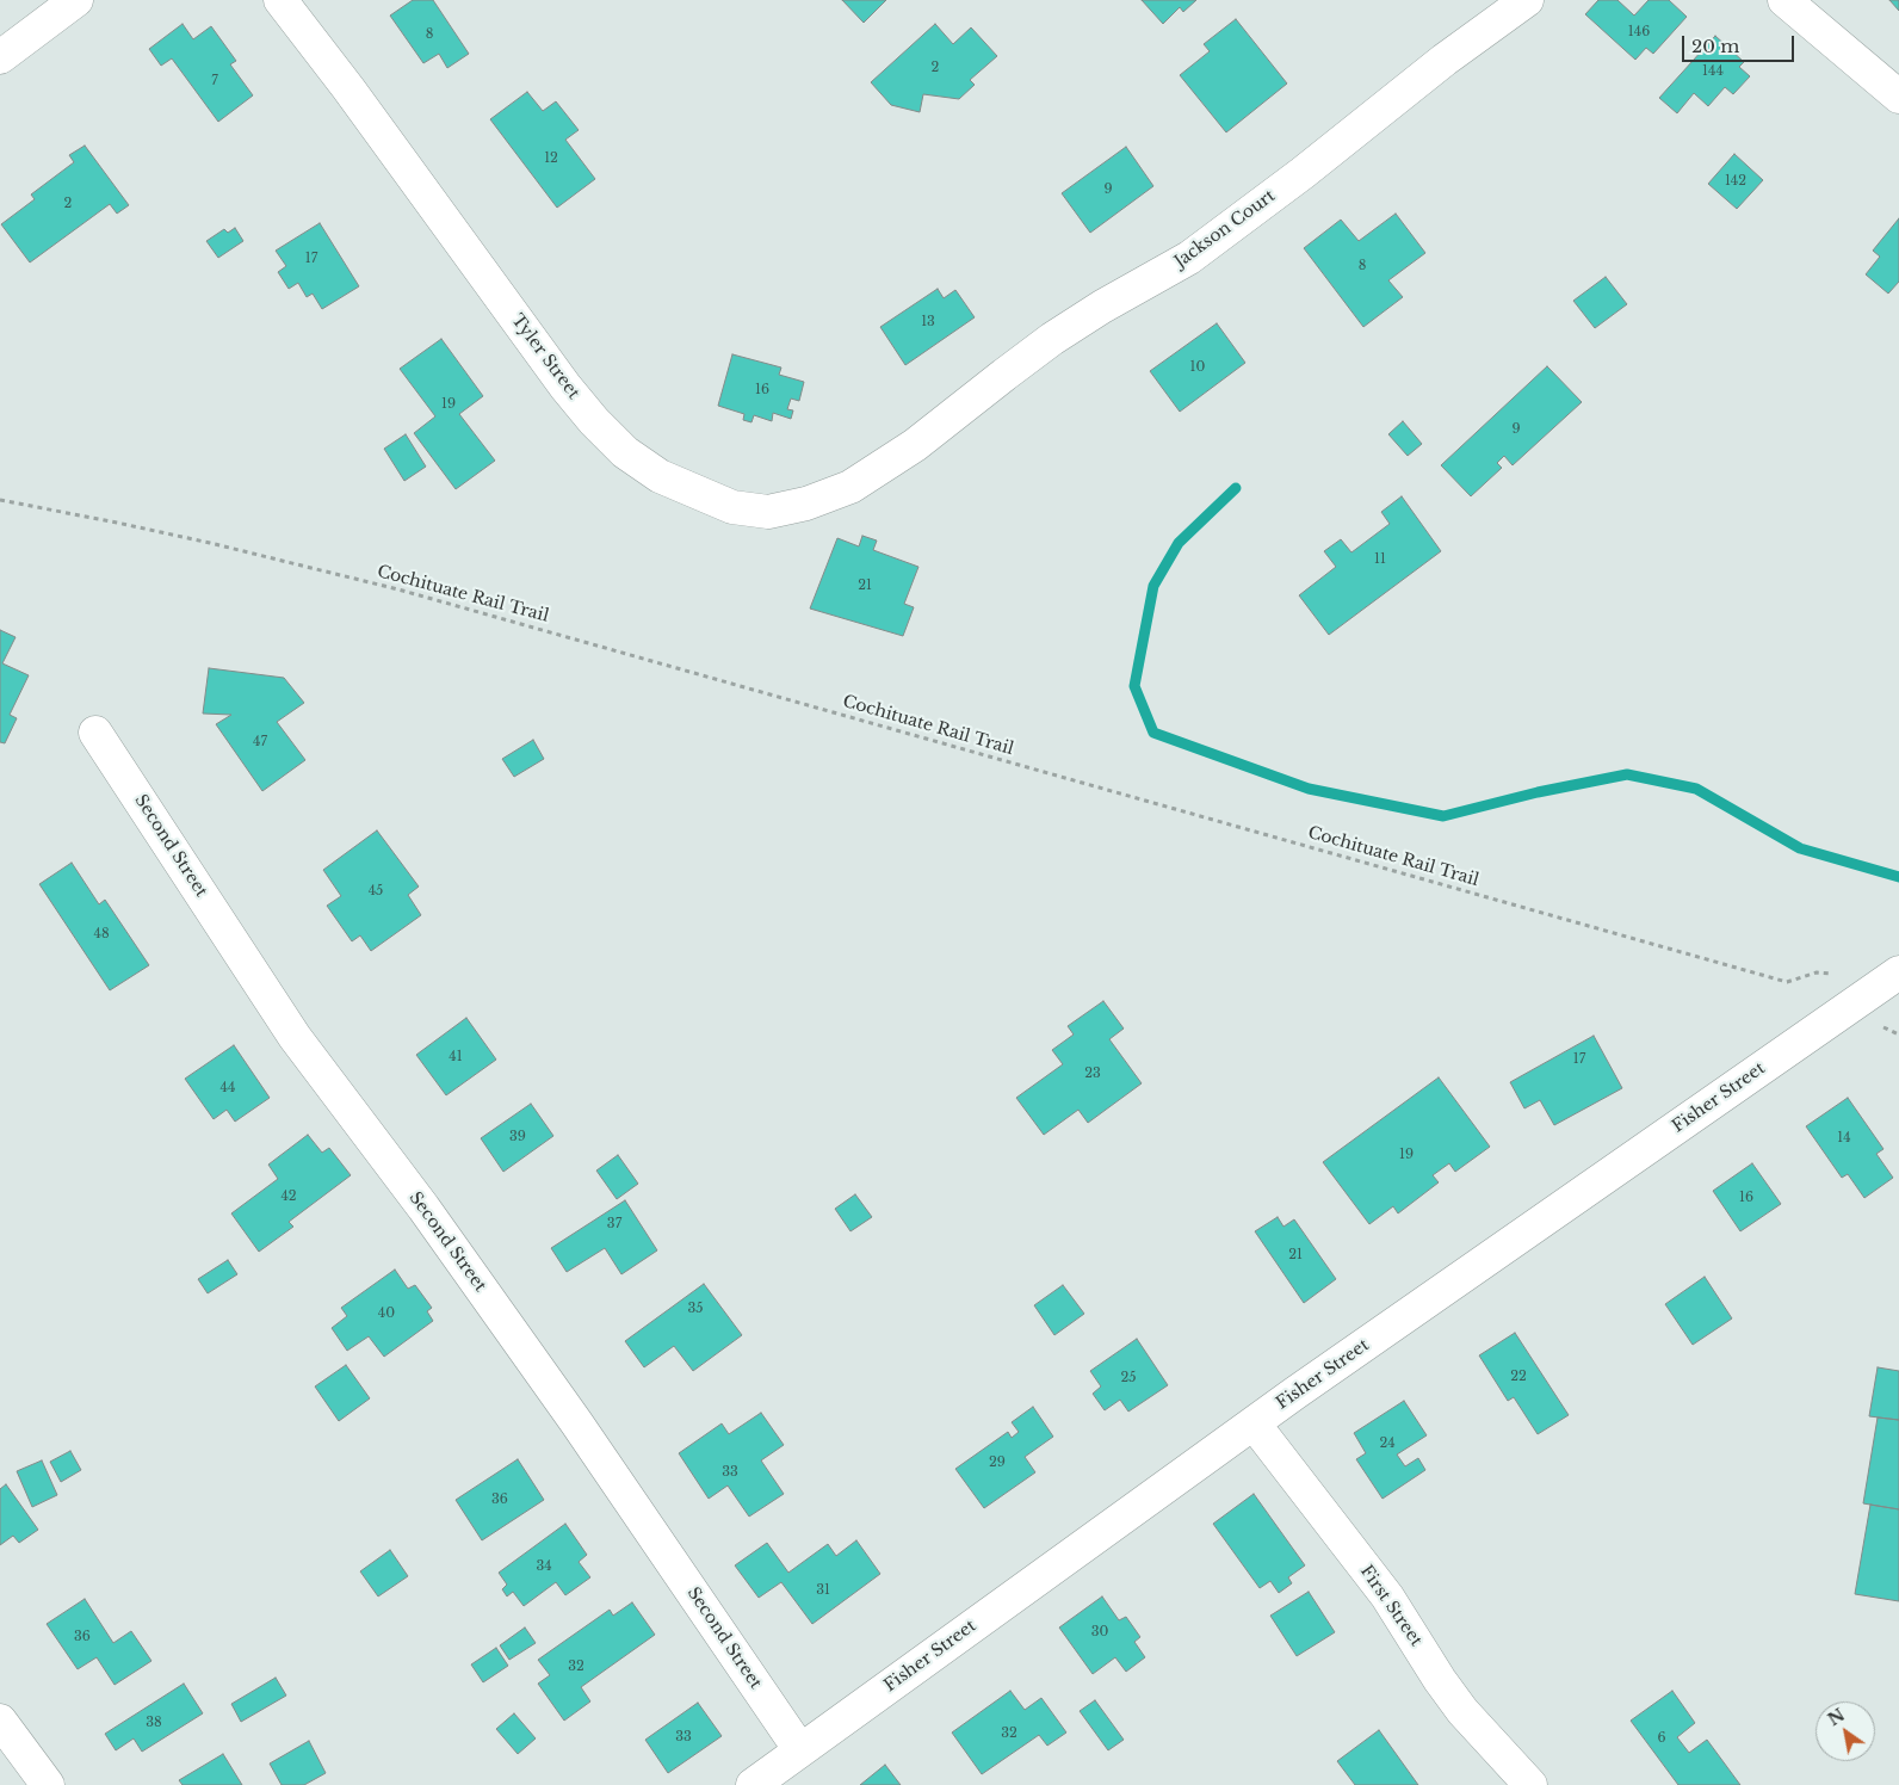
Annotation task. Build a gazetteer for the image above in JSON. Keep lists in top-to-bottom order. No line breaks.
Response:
{"streets":{"street":["Jackson Court","Tyler Street","Second Street","Fisher Street","First Street"],"path":["Cochituate Rail Trail"]},"crossings":[["Jackson Court","Tyler Street"],["Second Street","Fisher Street"],["Fisher Street","First Street"]],"house_numbers":["146","8","2","144","7","12","142","9","2","17","8","13","10","16","19","9","11","21","47","45","48","41","17","23","44","39","14","19","42","16","37","21","35","40","22","25","24","29","33","36","34","31","30","36","32","38","32","33","6"],"scale_bar":"20 m","north":"top left"}
